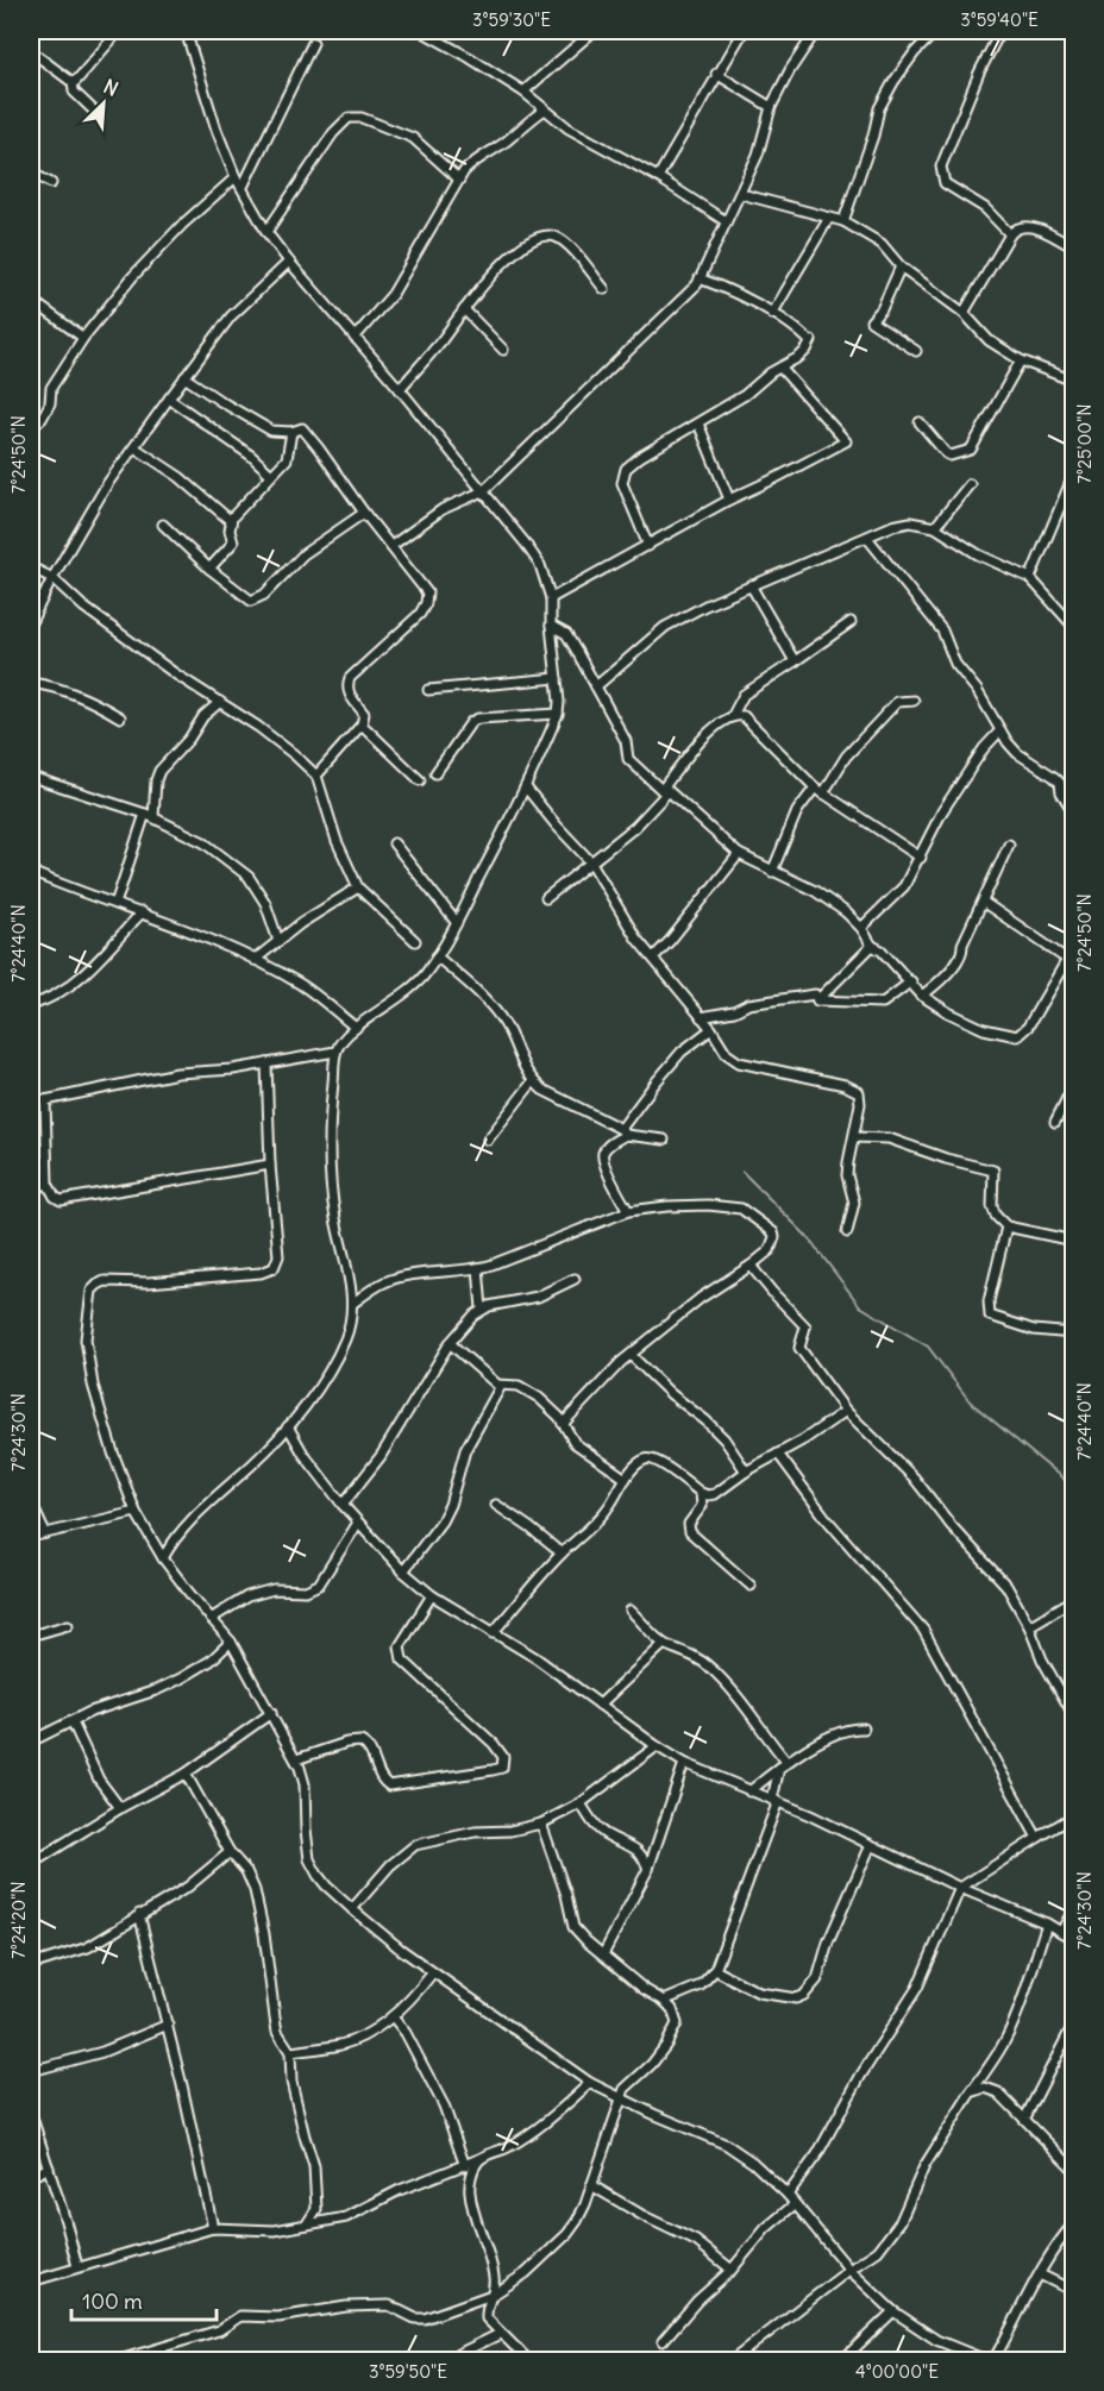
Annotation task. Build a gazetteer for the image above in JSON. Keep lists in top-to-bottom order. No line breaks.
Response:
{"scale_bar":"100 m","north":"top right","coordinates":["3°59'30\"E","3°59'40\"E","7°25'00\"N","7°24'50\"N","7°24'40\"N","7°24'30\"N","7°24'20\"N","3°59'50\"E","4°00'00\"E"]}
